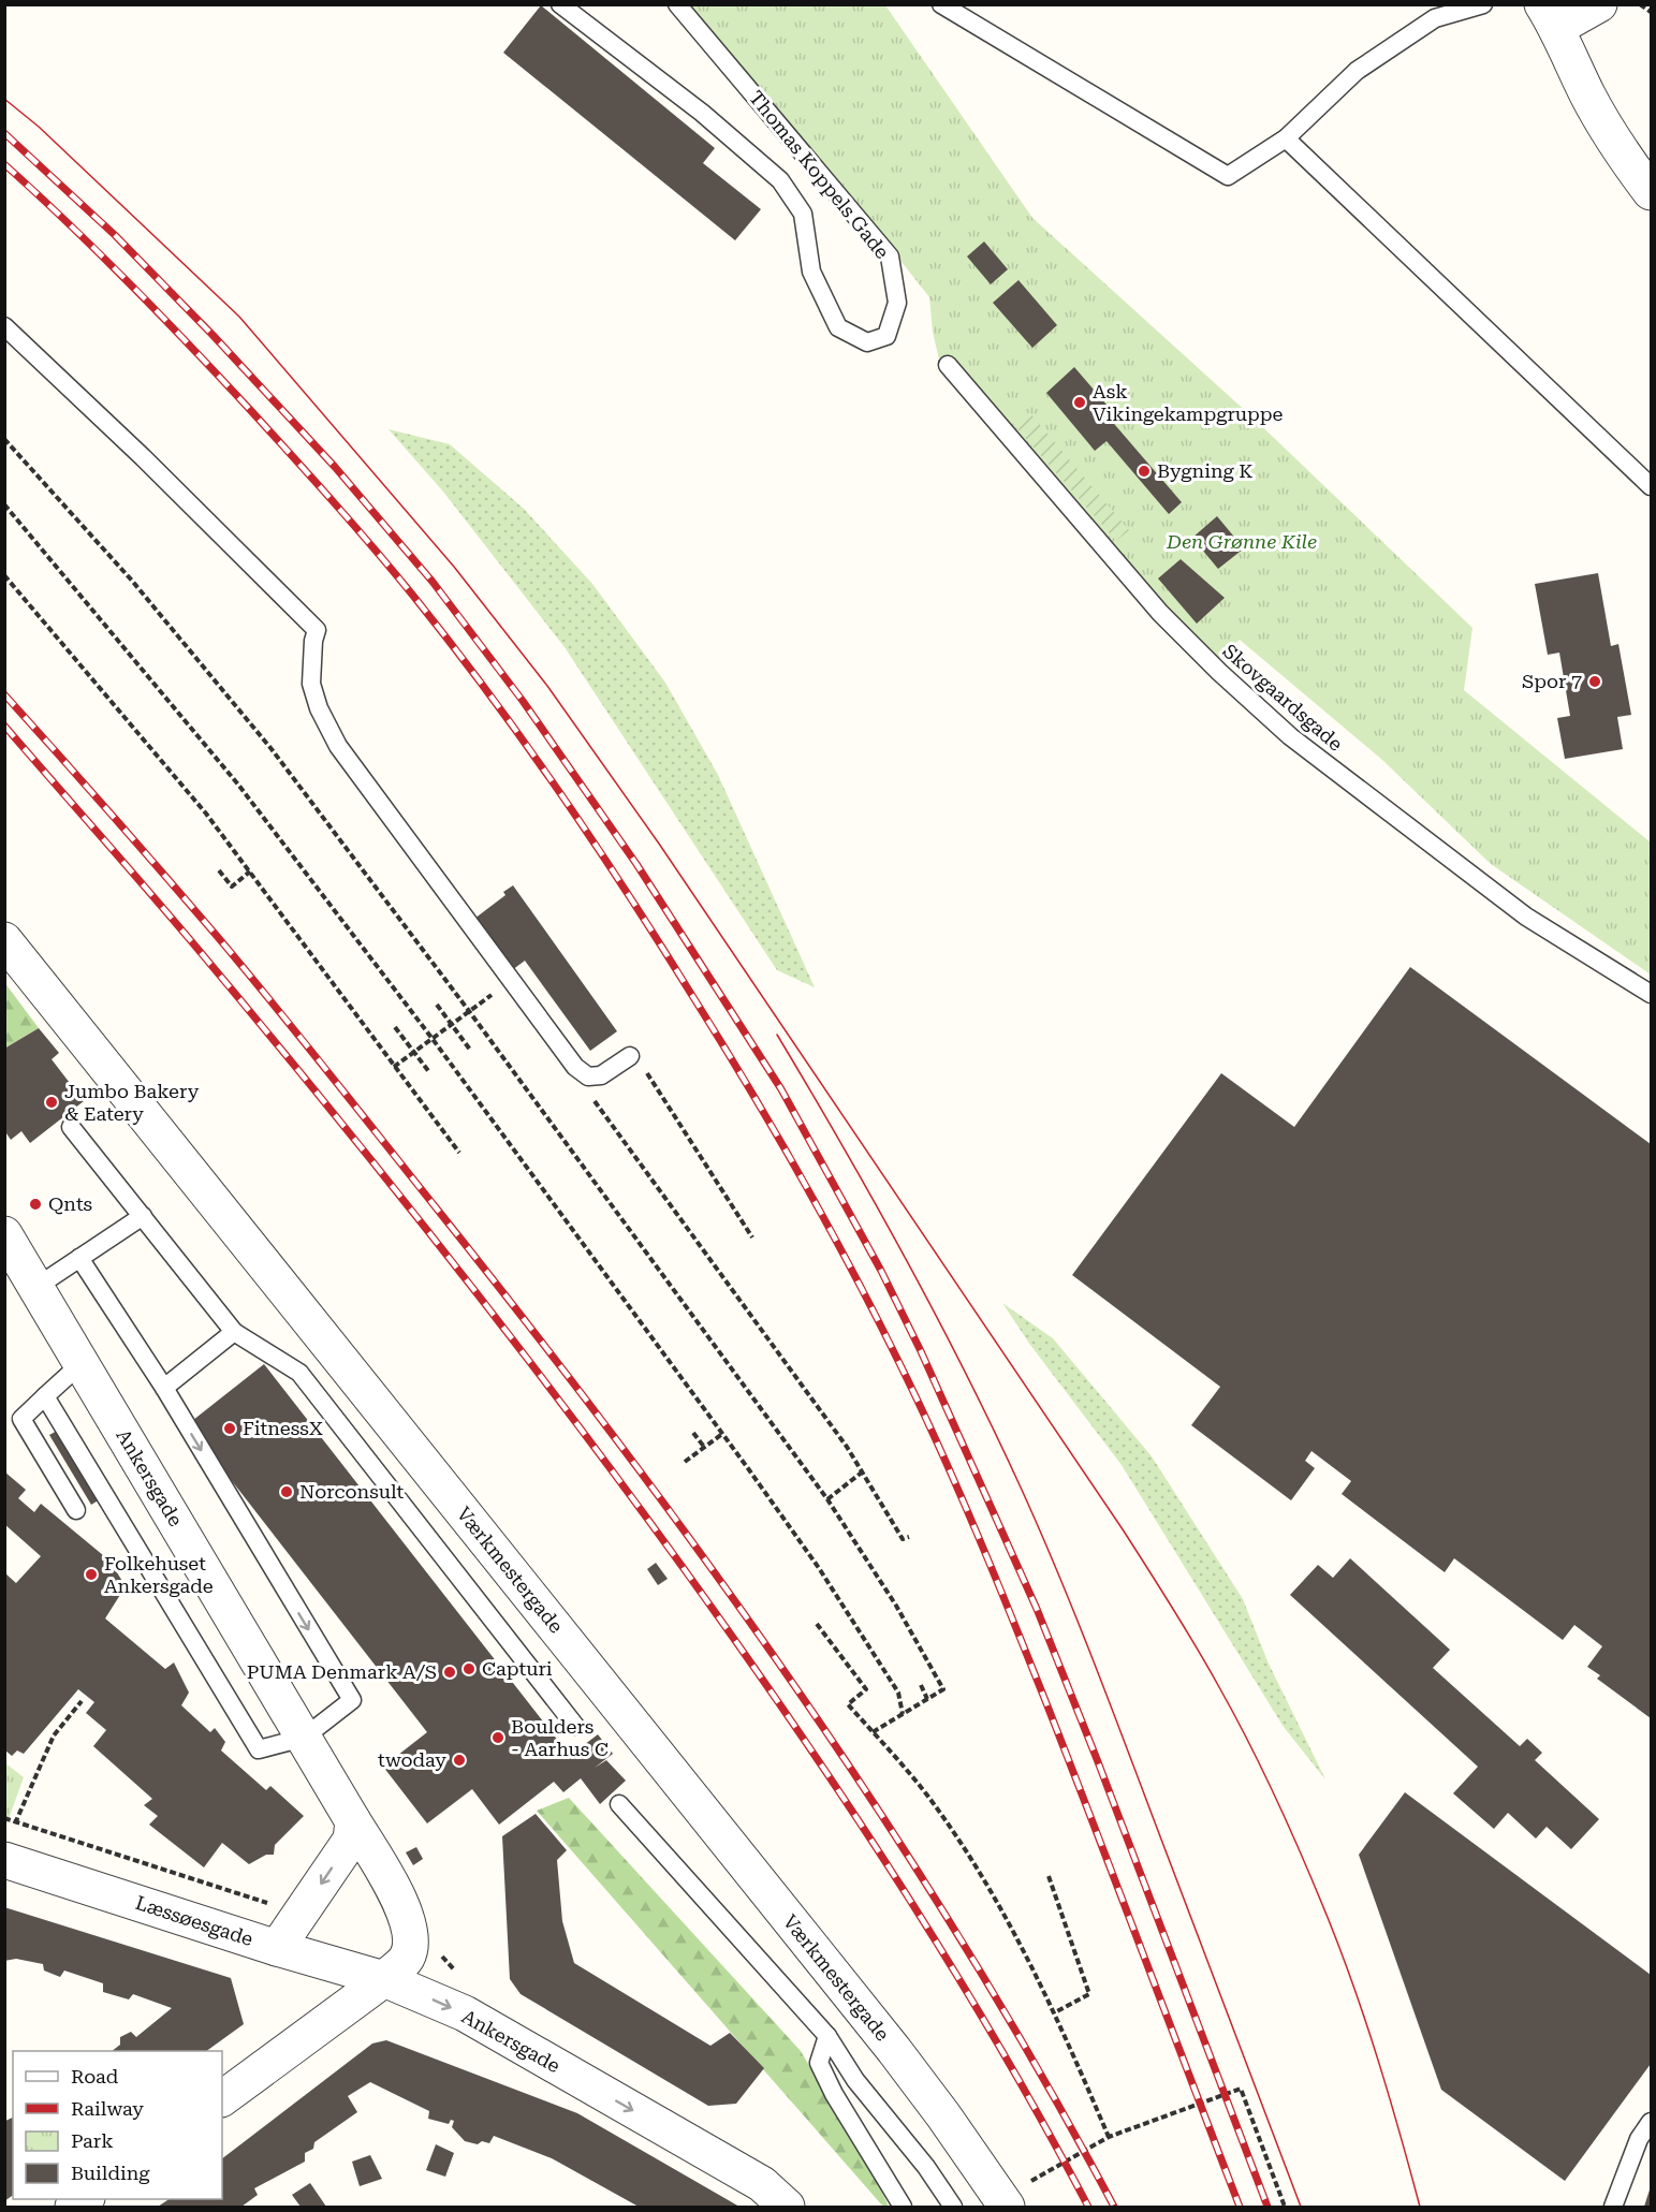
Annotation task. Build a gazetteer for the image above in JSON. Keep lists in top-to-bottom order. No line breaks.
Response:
{"streets":{"street":["Ankersgade","Værkmestergade","Læssøesgade"],"lane":["Thomas Koppels Gade","Skovgaardsgade"]},"crossings":[["Ankersgade","Læssøesgade"]],"parks":["Den Grønne Kile"],"places":["Ask Vikingekampgruppe","Bygning K","Spor 7","Jumbo Bakery & Eatery","Qnts","FitnessX","Norconsult","Folkehuset Ankersgade","Capturi","PUMA Denmark A/S","Boulders - Aarhus C","twoday"],"legend":["Road","Railway","Park","Building"]}
